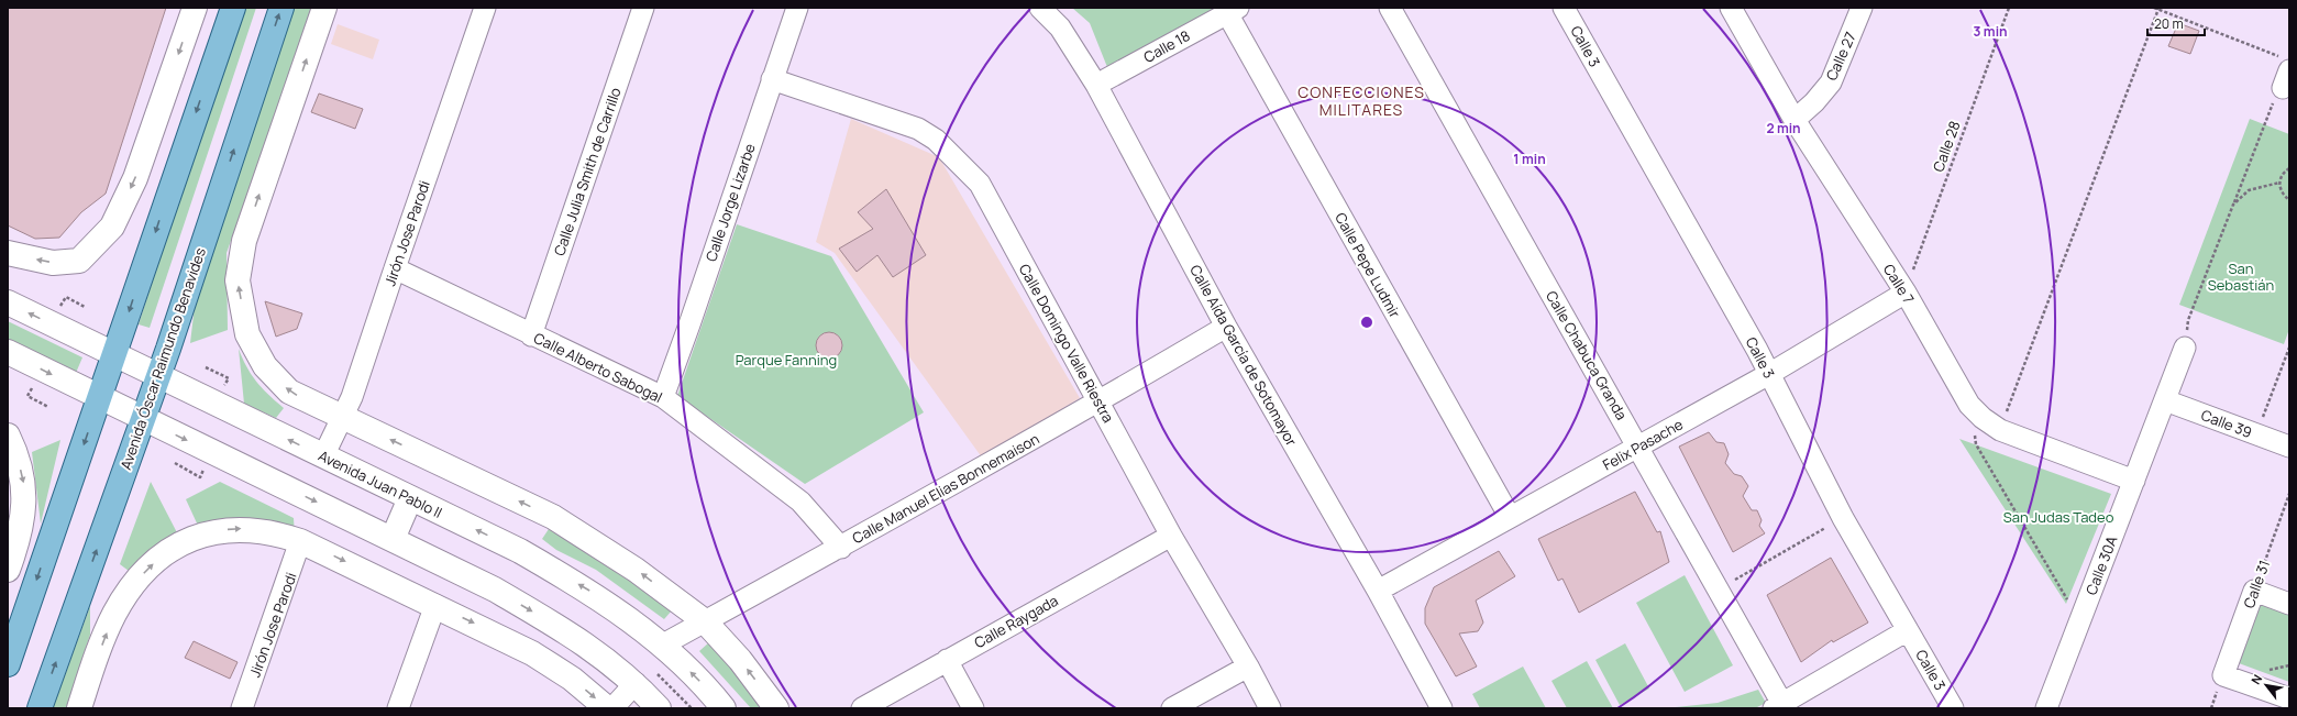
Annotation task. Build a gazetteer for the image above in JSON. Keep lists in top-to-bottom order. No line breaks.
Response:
{"streets":{"main road":["Avenida Óscar Raimundo Benavides"],"street":["Calle 18","Calle 3","Calle 27","Calle Julia Smith de Carrillo","Calle Jorge Lizarbe","Jirón Jose Parodi","Calle Pepe Ludmir","Calle 7","Calle Domingo Valle Riestra","Calle Aída García de Sotomayor","Calle Chabuca Granda","Calle Alberto Sabogal","Calle 39","Felix Pasache","Avenida Juan Pablo II","Calle Manuel Elias Bonnemaison","Calle 30A","Calle 31","Calle Raygada"],"path":["Calle 28"]},"crossings":[["Calle 18","Calle Pepe Ludmir"],["Calle 18","Calle Aída García de Sotomayor"],["Calle 3","Felix Pasache"],["Calle 27","Calle 7"],["Calle 28","Calle 7"],["Calle 28","Felix Pasache"],["Calle Julia Smith de Carrillo","Calle Alberto Sabogal"],["Calle Jorge Lizarbe","Calle Domingo Valle Riestra"],["Calle Jorge Lizarbe","Calle Alberto Sabogal"],["Jirón Jose Parodi","Calle Alberto Sabogal"],["Jirón Jose Parodi","Avenida Juan Pablo II"],["Calle Pepe Ludmir","Felix Pasache"],["Calle 7","Felix Pasache"],["Calle 7","Calle 30A"],["Calle Domingo Valle Riestra","Calle Manuel Elias Bonnemaison"],["Calle Domingo Valle Riestra","Calle Raygada"],["Calle Aída García de Sotomayor","Felix Pasache"],["Calle Aída García de Sotomayor","Calle Manuel Elias Bonnemaison"],["Calle Chabuca Granda","Felix Pasache"],["Avenida Óscar Raimundo Benavides","Avenida Juan Pablo II"],["Calle Alberto Sabogal","Calle Manuel Elias Bonnemaison"],["Calle 39","Calle 30A"],["Avenida Juan Pablo II","Calle Manuel Elias Bonnemaison"]],"districts":["CONFECCIONES MILITARES"],"parks":["San Sebastián","Parque Fanning","San Judas Tadeo"],"scale_bar":"20 m","north":"top left","rings":["3 min","2 min","1 min"]}
